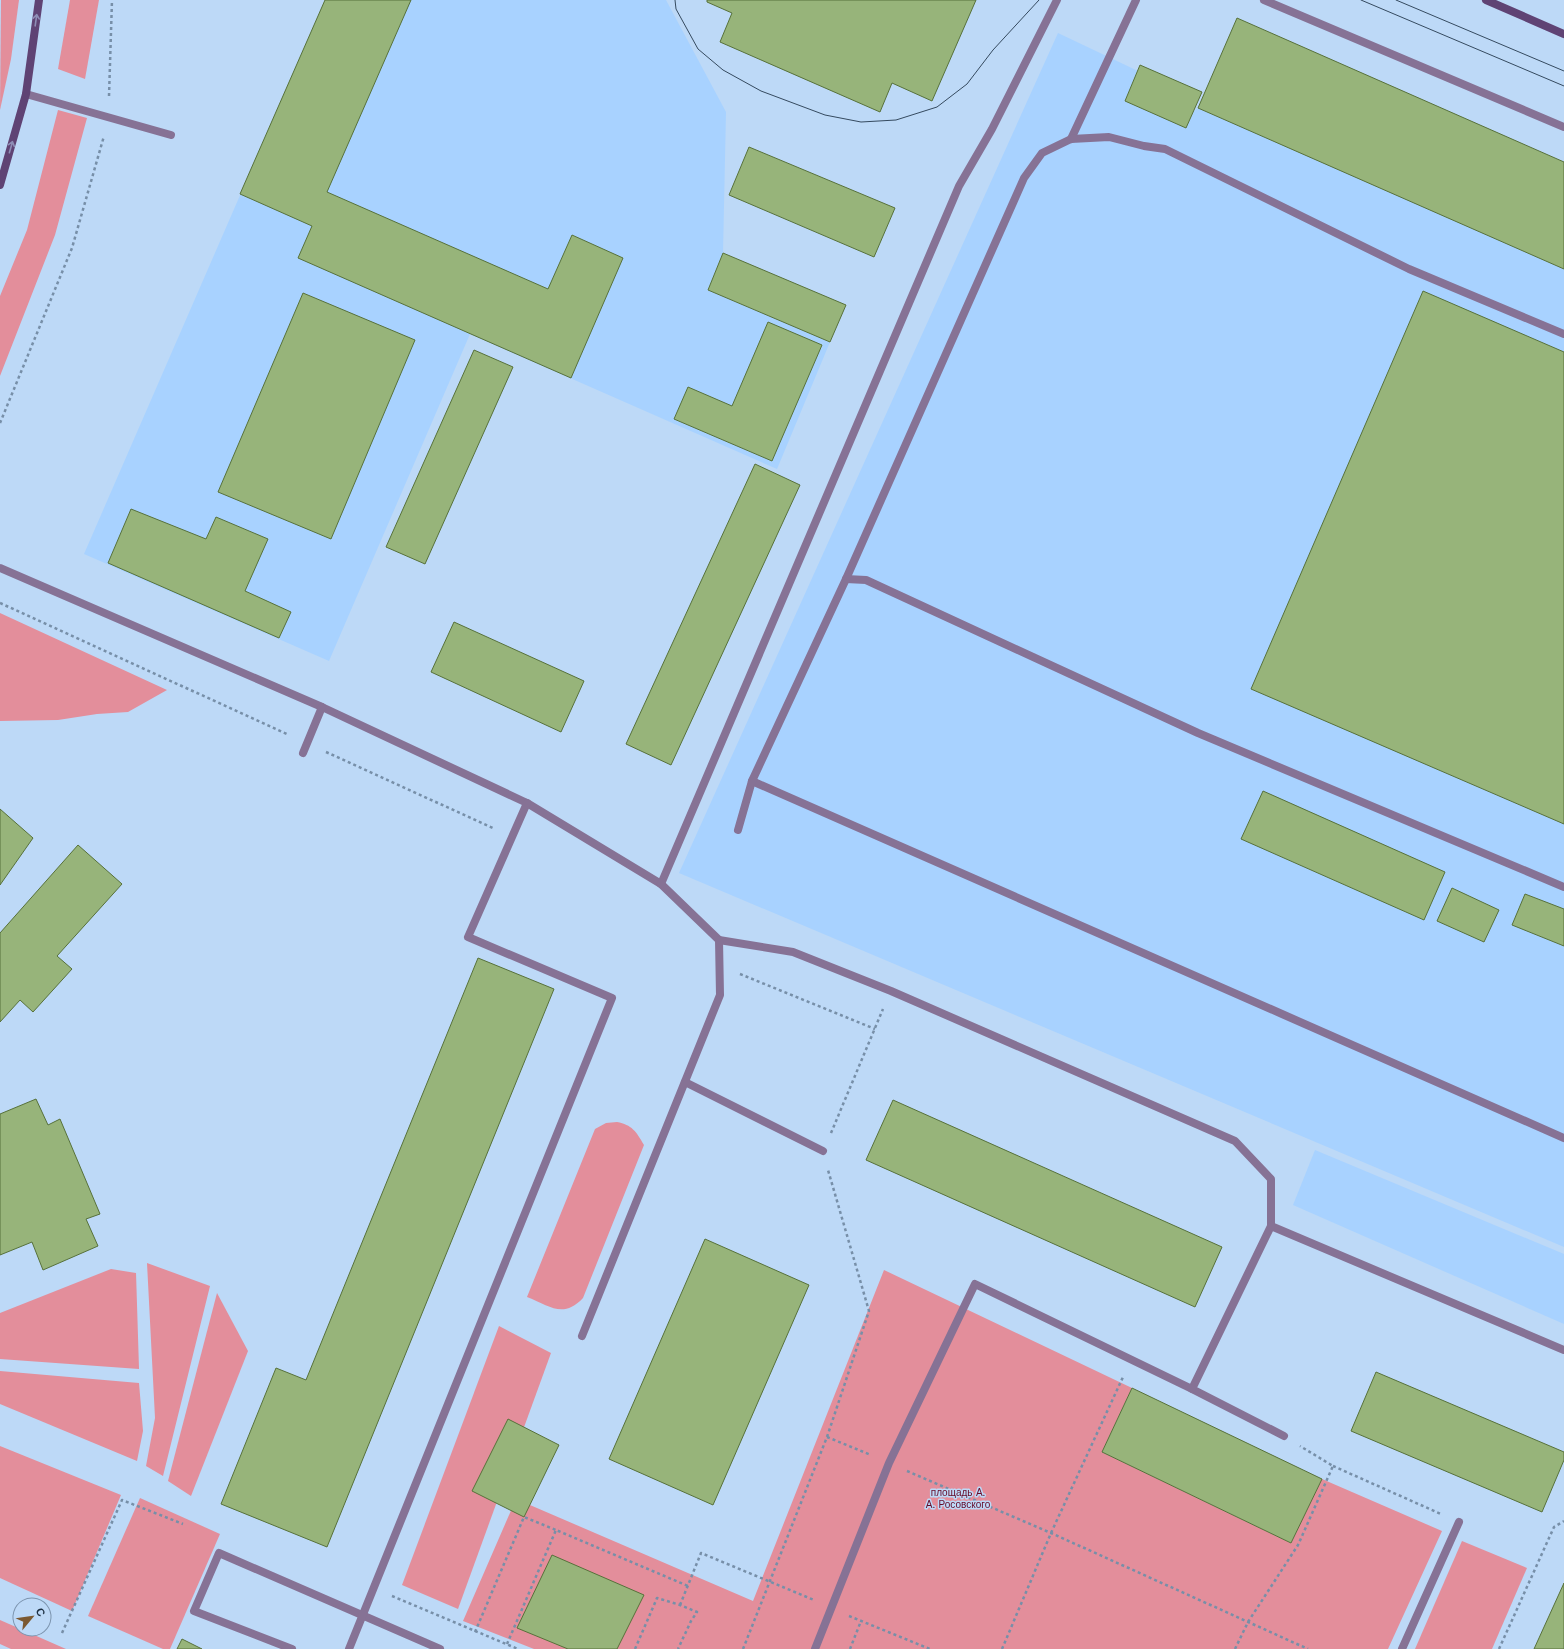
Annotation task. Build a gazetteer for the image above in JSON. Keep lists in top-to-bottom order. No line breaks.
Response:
{"parks":["площадь А. А. Росовского"],"north":"top right"}
